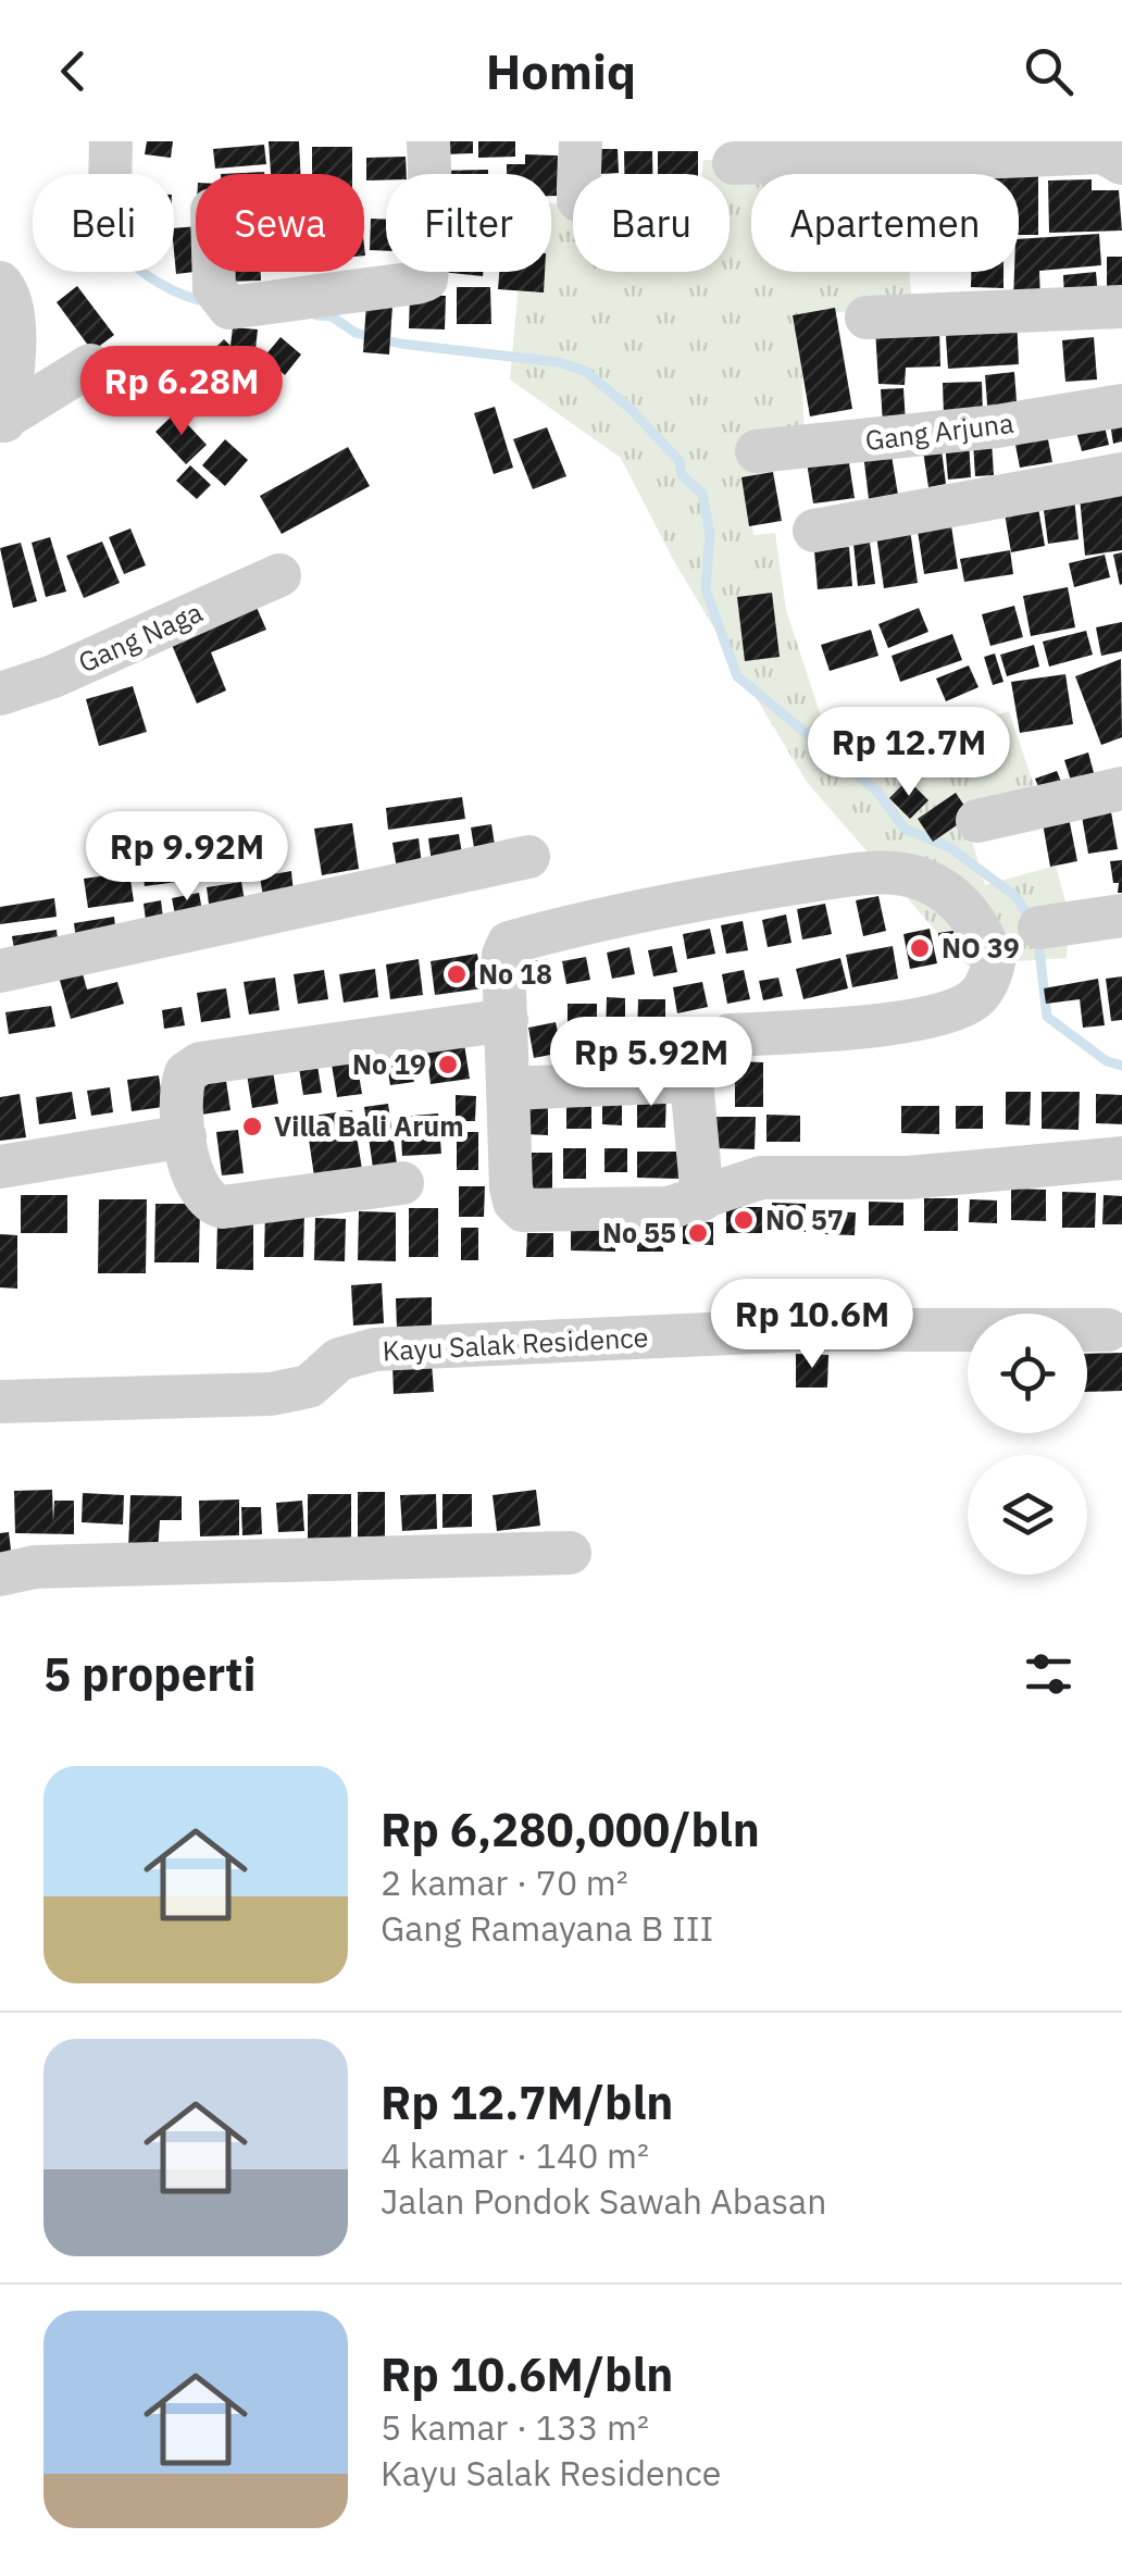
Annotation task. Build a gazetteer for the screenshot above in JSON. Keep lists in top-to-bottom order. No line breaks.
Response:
{"streets":{"street":["Gang Arjuna","Gang Naga","Kayu Salak Residence"]},"places":["NO 39","No 18","No 19","Villa Bali Arum","NO 57","No 55"],"page":{"header":"Homiq","chip":["Beli","Sewa","Filter","Baru","Apartemen"],"price":["Rp 6.28M","Rp 12.7M","Rp 9.92M","Rp 5.92M","Rp 10.6M"],"heading":"5 properti","list":[{"name":"Rp 6,280,000/bln","note":"2 kamar · 70 m² · Gang Ramayana B III"},{"name":"Rp 12.7M/bln","note":"4 kamar · 140 m² · Jalan Pondok Sawah Abasan"},{"name":"Rp 10.6M/bln","note":"5 kamar · 133 m² · Kayu Salak Residence"}]}}
